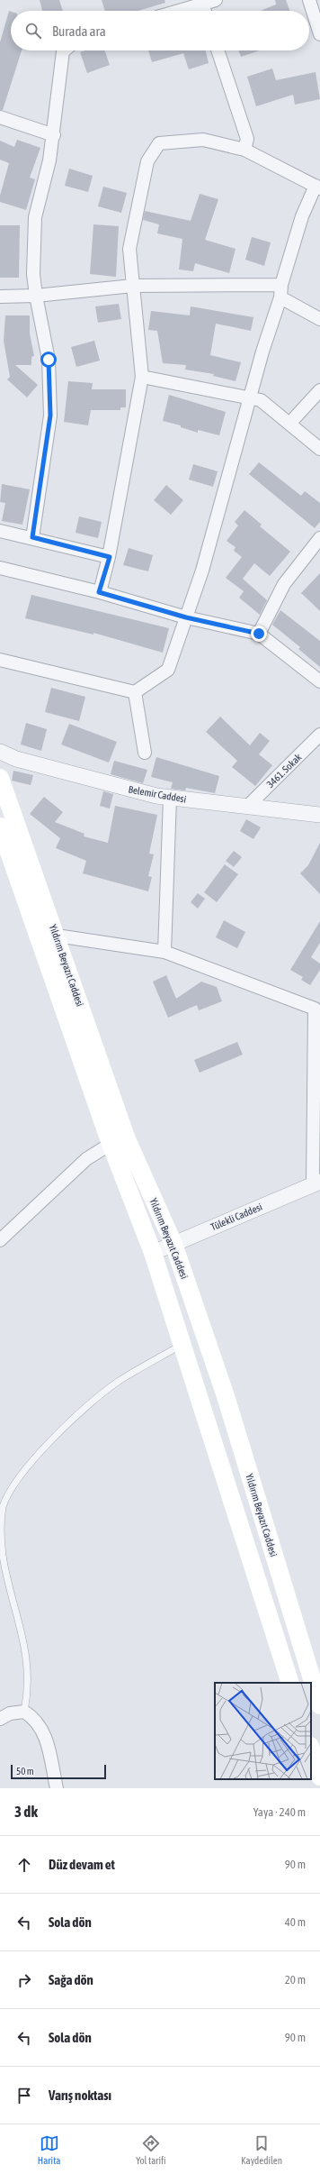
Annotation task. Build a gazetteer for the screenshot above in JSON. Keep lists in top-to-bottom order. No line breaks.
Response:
{"streets":{"main road":["Yıldırım Beyazıt Caddesi"],"street":["3461. Sokak","Belemir Caddesi","Tülekli Caddesi"]},"crossings":[["3461. Sokak","Belemir Caddesi"],["Yıldırım Beyazıt Caddesi","Tülekli Caddesi"]],"scale_bar":"50 m","page":{"search":"Burada ara","scale":"50 m","heading":["3 dk","Yaya · 240 m"],"list":[["Düz devam et","90 m"],["Sola dön","40 m"],["Sağa dön","20 m"],["Sola dön","90 m"],"Varış noktası"],"nav":["Harita","Yol tarifi","Kaydedilen"]}}
